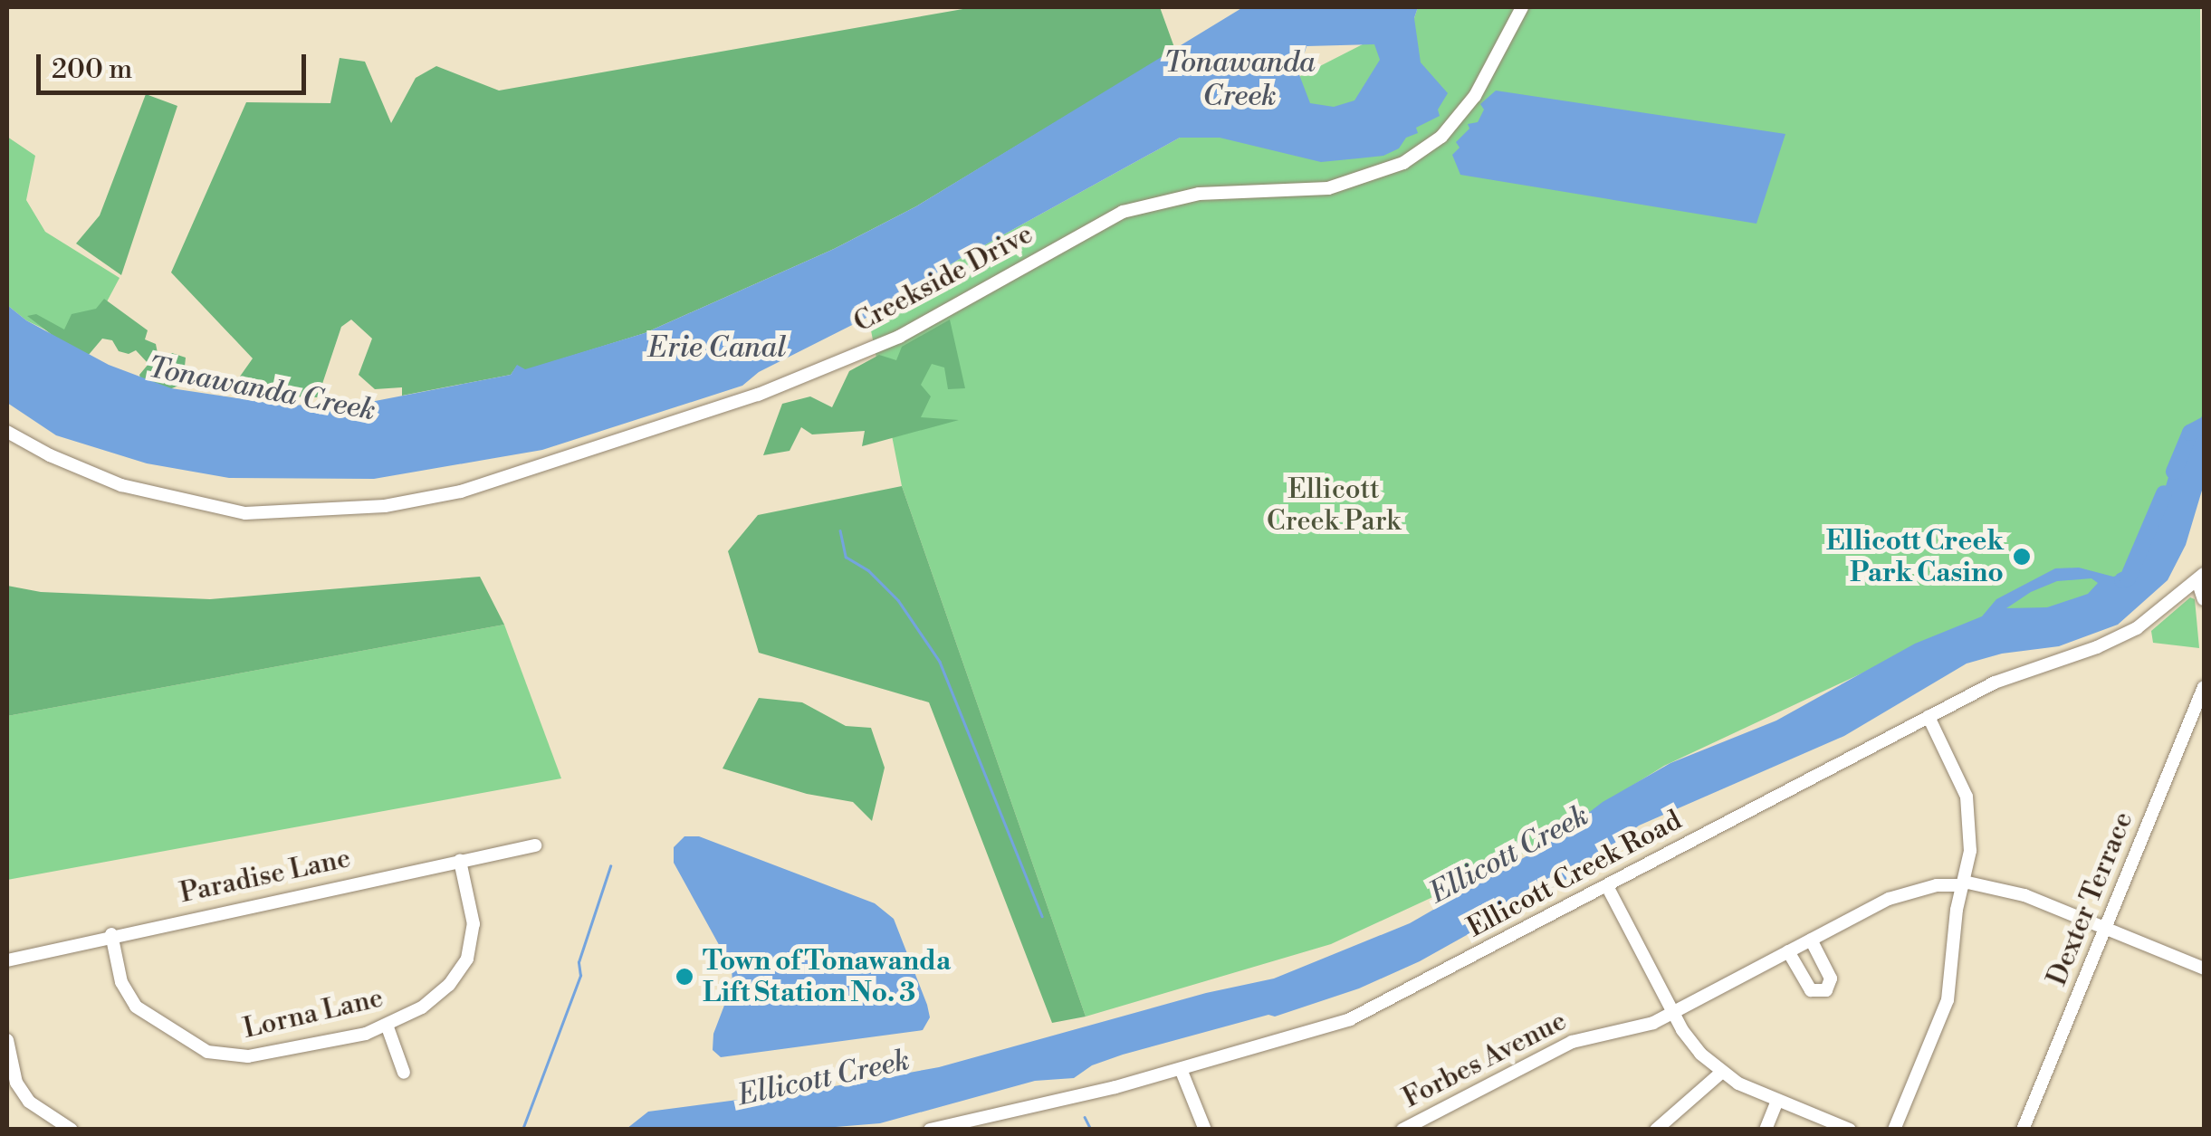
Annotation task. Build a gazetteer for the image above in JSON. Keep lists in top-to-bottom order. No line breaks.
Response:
{"streets":{"street":["Creekside Drive","Ellicott Creek Road","Paradise Lane","Dexter Terrace","Lorna Lane","Forbes Avenue"]},"crossings":[["Paradise Lane","Lorna Lane"],["Dexter Terrace","Forbes Avenue"]],"water":["Tonawanda Creek","Erie Canal","Ellicott Creek"],"parks":["Ellicott Creek Park"],"places":["Ellicott Creek Park Casino","Town of Tonawanda Lift Station No. 3"],"scale_bar":"200 m"}
